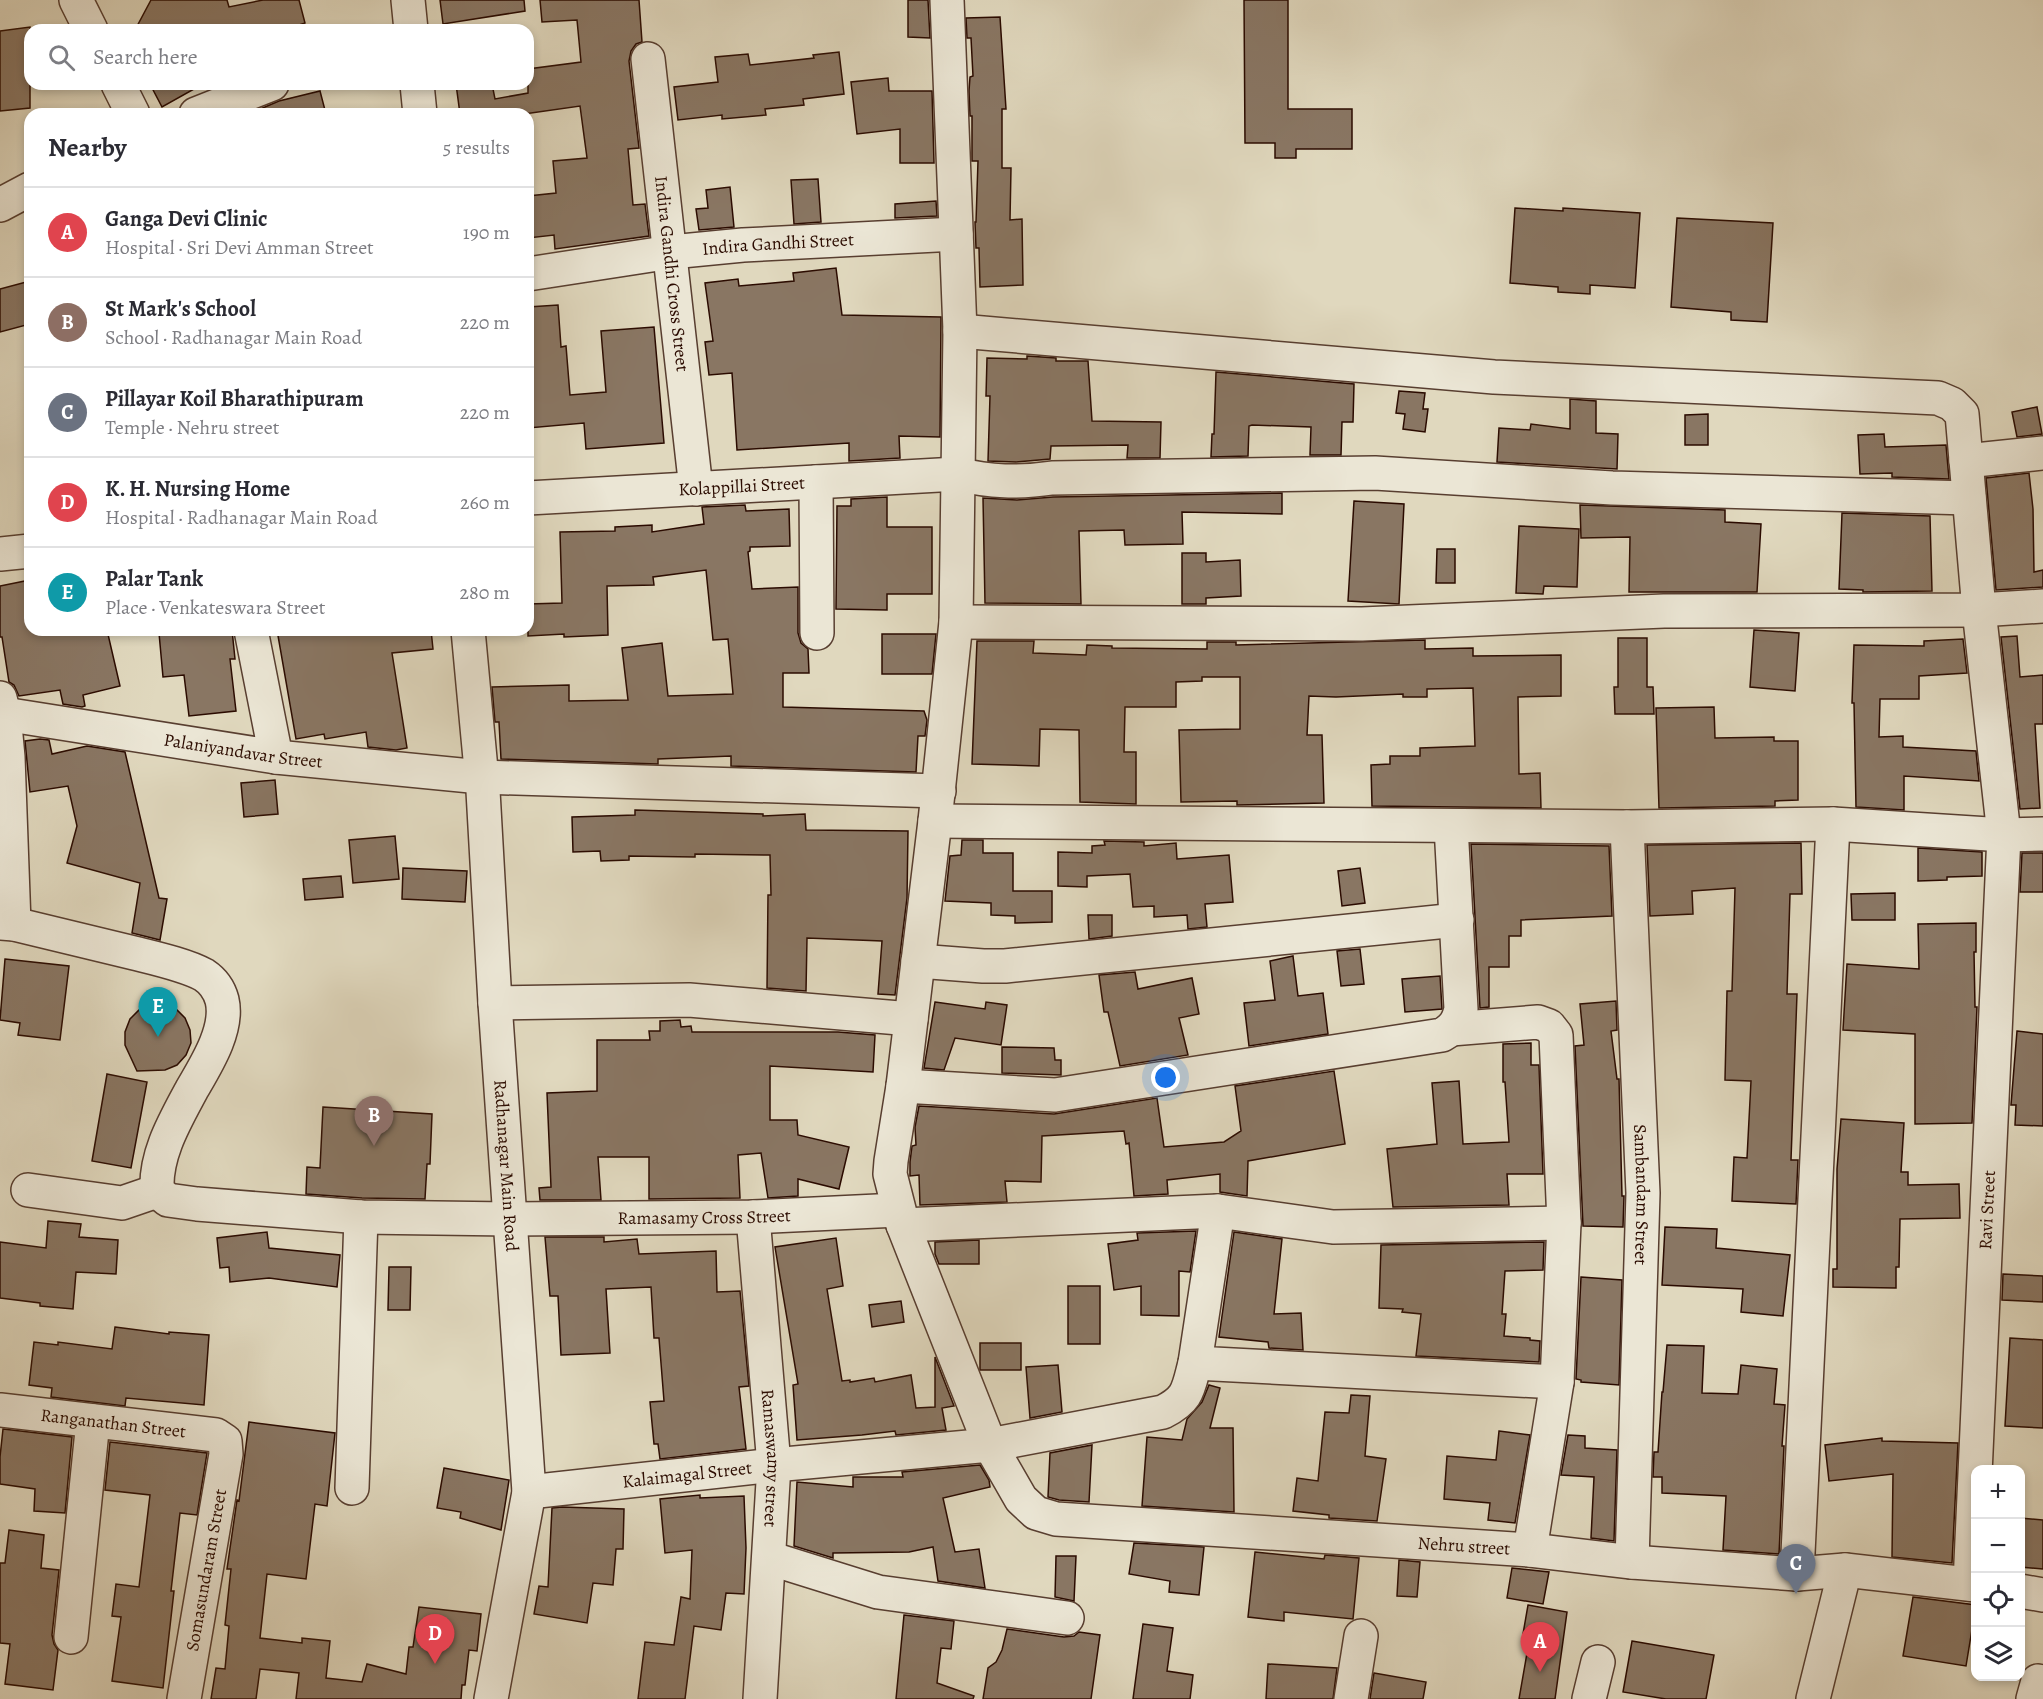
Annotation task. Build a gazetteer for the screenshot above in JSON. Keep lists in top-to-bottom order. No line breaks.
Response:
{"streets":{"street":["Indira Gandhi Street","Indira Gandhi Cross Street","Kolappillai Street","Palaniyandavar Street","Radhanagar Main Road","Sambandam Street","Ravi Street","Ramasamy Cross Street","Ranganathan Street","Ramaswamy street","Kalaimagal Street","Nehru street","Somasundaram Street"]},"crossings":[["Indira Gandhi Street","Indira Gandhi Cross Street"],["Indira Gandhi Street","Nehru street"],["Indira Gandhi Cross Street","Kolappillai Street"],["Kolappillai Street","Ravi Street"],["Kolappillai Street","Nehru street"],["Palaniyandavar Street","Radhanagar Main Road"],["Palaniyandavar Street","Sambandam Street"],["Palaniyandavar Street","Ravi Street"],["Palaniyandavar Street","Nehru street"],["Radhanagar Main Road","Ramasamy Cross Street"],["Radhanagar Main Road","Kalaimagal Street"],["Sambandam Street","Nehru street"],["Ravi Street","Nehru street"],["Ramasamy Cross Street","Ramaswamy street"],["Ramasamy Cross Street","Kalaimagal Street"],["Ramasamy Cross Street","Nehru street"],["Ranganathan Street","Somasundaram Street"],["Ramaswamy street","Kalaimagal Street"],["Kalaimagal Street","Nehru street"]],"page":{"search":"Search here","heading":["Nearby","5 results"],"list":[{"mark":"A","name":"Ganga Devi Clinic","note":"Hospital · Sri Devi Amman Street","value":"190 m"},{"mark":"B","name":"St Mark's School","note":"School · Radhanagar Main Road","value":"220 m"},{"mark":"C","name":"Pillayar Koil Bharathipuram","note":"Temple · Nehru street","value":"220 m"},{"mark":"D","name":"K. H. Nursing Home","note":"Hospital · Radhanagar Main Road","value":"260 m"},{"mark":"E","name":"Palar Tank","note":"Place · Venkateswara Street","value":"280 m"}],"pins":["E","B","C","D","A"],"map_buttons":["+","−"]}}
